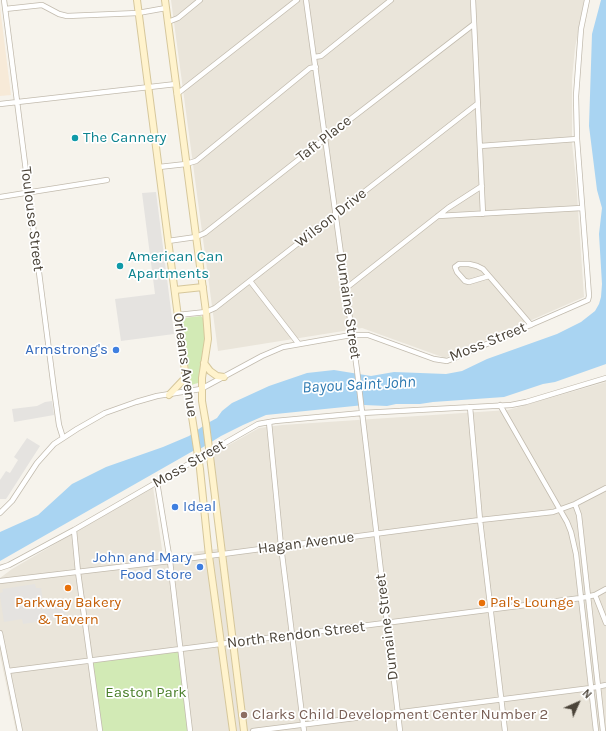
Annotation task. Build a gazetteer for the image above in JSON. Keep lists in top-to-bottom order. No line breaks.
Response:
{"streets":{"street":["Taft Place","Wilson Drive","Toulouse Street","Dumaine Street","Moss Street","Orleans Avenue","Hagan Avenue","North Rendon Street"]},"crossings":[["Taft Place","Dumaine Street"],["Taft Place","Orleans Avenue"],["Wilson Drive","Dumaine Street"],["Wilson Drive","Orleans Avenue"],["Toulouse Street","Moss Street"],["Dumaine Street","Moss Street"],["Dumaine Street","Hagan Avenue"],["Dumaine Street","North Rendon Street"],["Moss Street","Orleans Avenue"],["Orleans Avenue","Hagan Avenue"],["Orleans Avenue","North Rendon Street"]],"water":["Bayou Saint John"],"parks":["Easton Park"],"places":["The Cannery","American Can Apartments","Armstrong's","Ideal","John and Mary Food Store","Parkway Bakery & Tavern","Pal's Lounge","Clarks Child Development Center Number 2"],"north":"top right"}
